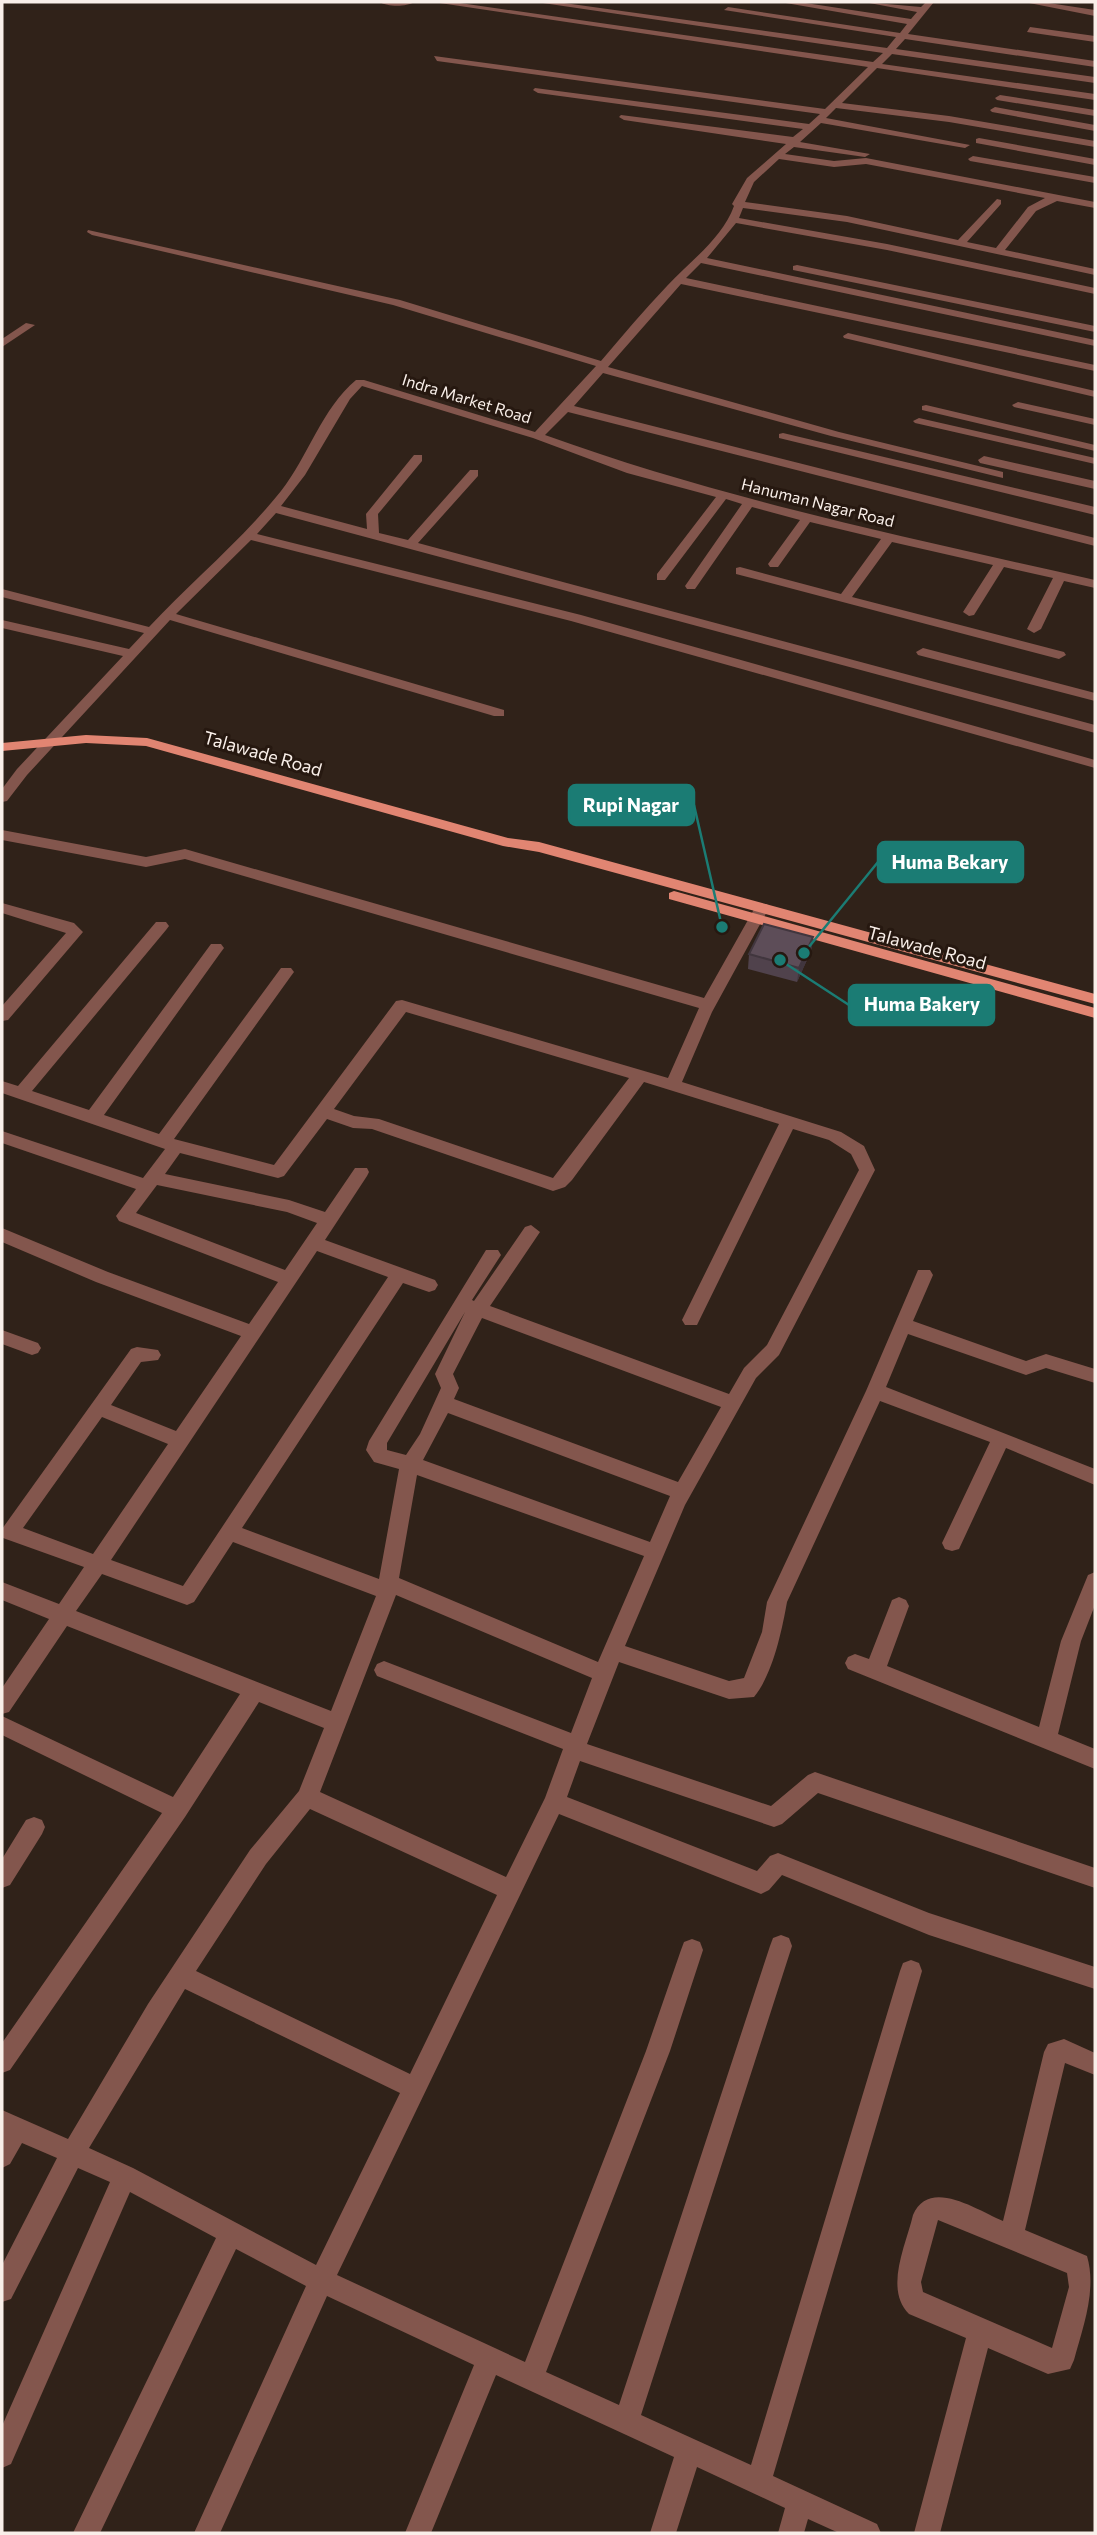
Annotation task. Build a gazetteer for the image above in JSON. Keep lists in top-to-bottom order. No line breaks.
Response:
{"streets":{"main road":["Talawade Road"],"street":["Indra Market Road","Hanuman Nagar Road"]},"crossings":[["Indra Market Road","Hanuman Nagar Road"],["Indra Market Road","Talawade Road"]],"places":["Rupi Nagar","Huma Bekary","Huma Bakery"]}
